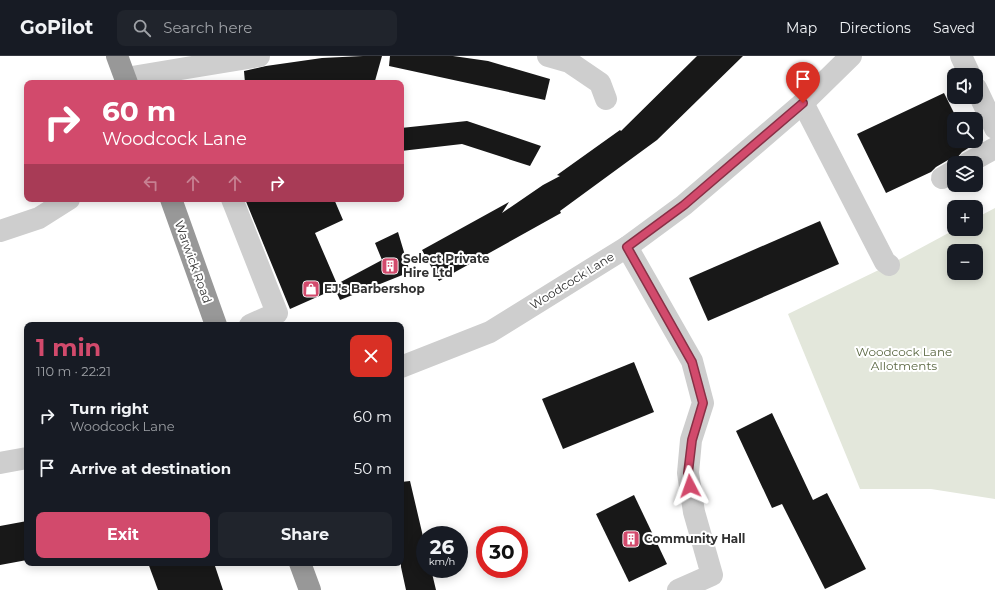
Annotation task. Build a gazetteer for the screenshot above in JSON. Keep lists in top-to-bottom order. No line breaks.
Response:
{"streets":{"highway":["Warwick Road"],"street":["Woodcock Lane"]},"parks":["Woodcock Lane Allotments"],"places":{"building":["Select Private Hire Ltd","Community Hall"],"shop":["EJ's Barbershop"]},"page":{"header":"GoPilot","search":"Search here","nav":["Map","Directions","Saved"],"map_buttons":["+","−"],"turn":["60 m","Woodcock Lane"],"heading":["1 min","110 m · 22:21"],"list":[{"name":"Turn right","note":"Woodcock Lane","value":"60 m"},{"name":"Arrive at destination","value":"50 m"}],"buttons":["Exit","Share"],"speed":"26 km/h","limit":"30"}}
